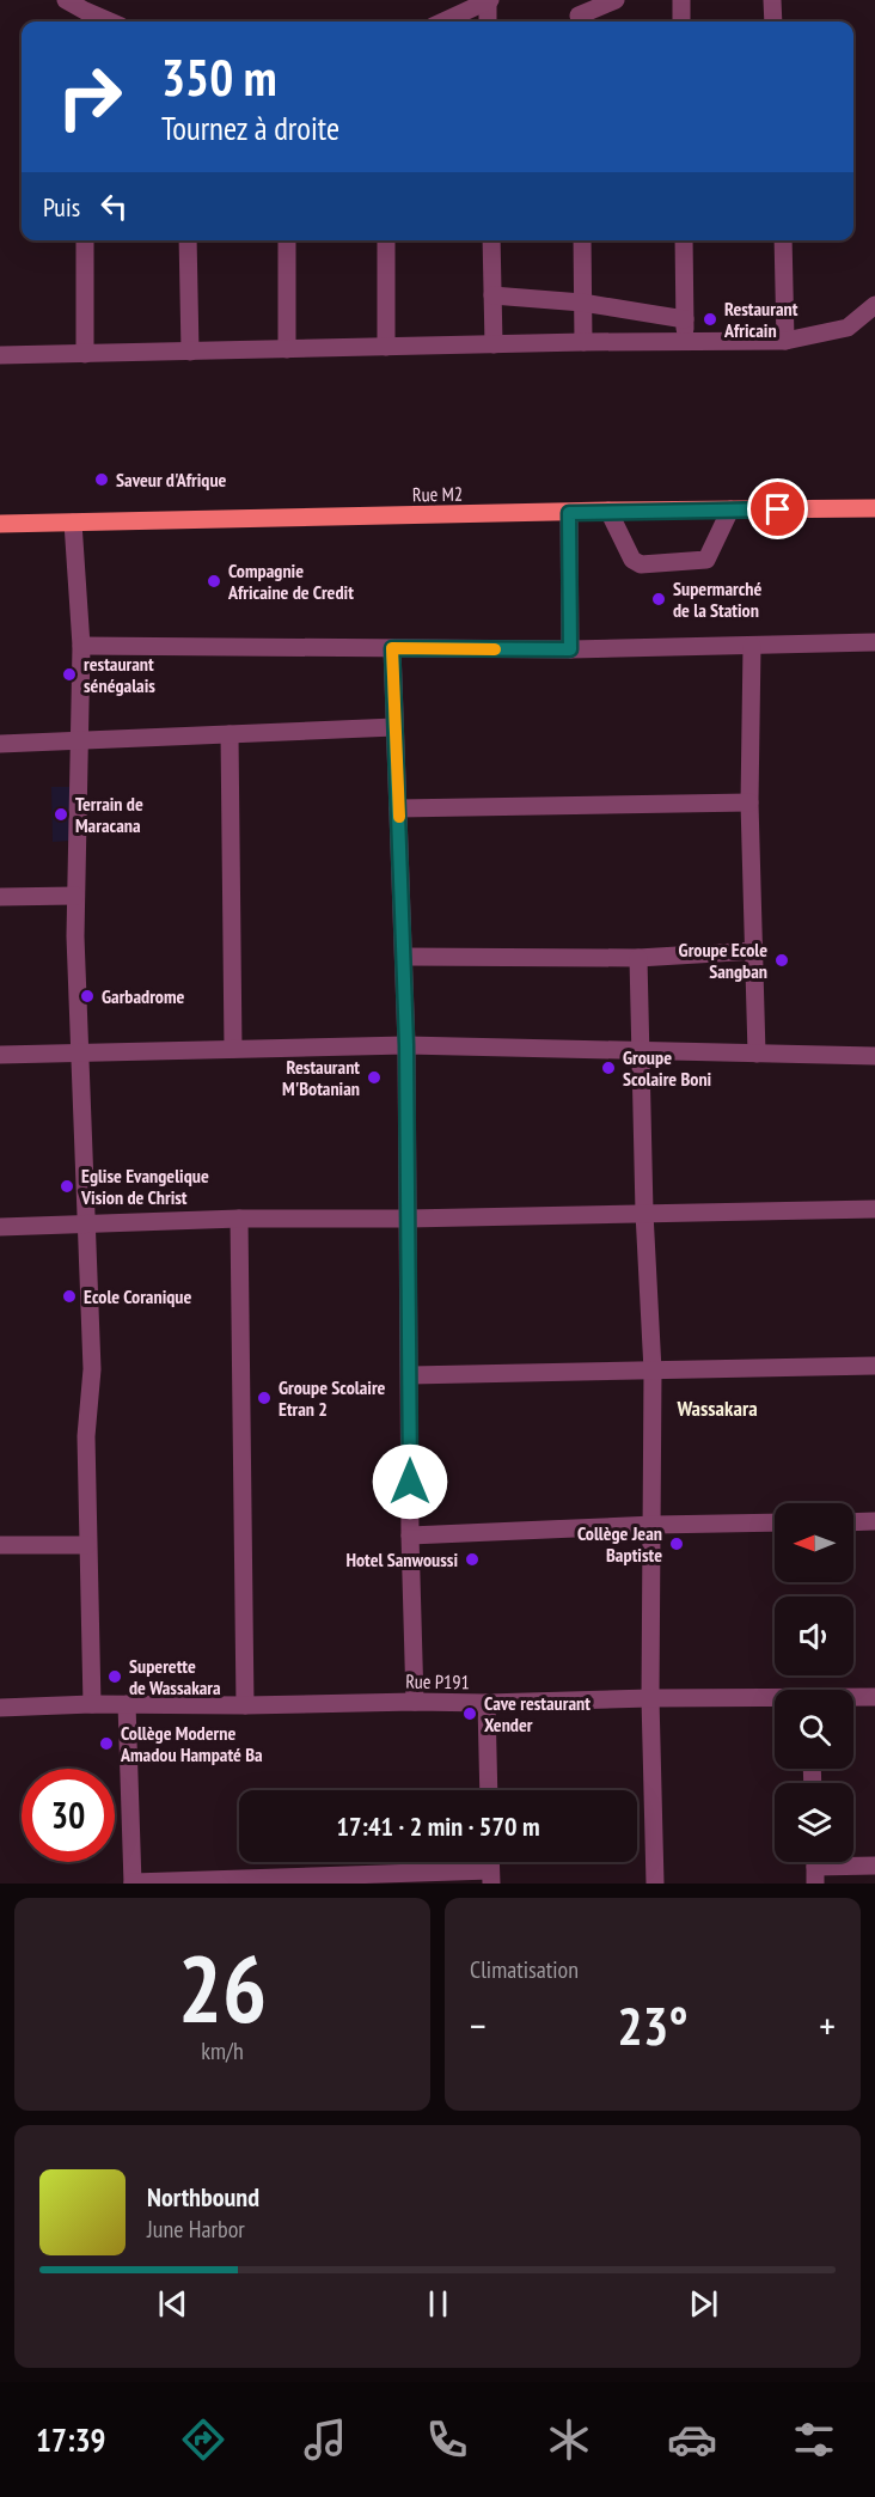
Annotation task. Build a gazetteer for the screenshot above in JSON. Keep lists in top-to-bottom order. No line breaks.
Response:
{"streets":{"main road":["Rue M2"],"street":["Rue P191"]},"districts":["Wassakara"],"places":["Restaurant Africain","Saveur d'Afrique","Compagnie Africaine de Credit","Supermarché de la Station","restaurant sénégalais","Terrain de Maracana","Groupe Ecole Sangban","Garbadrome","Groupe Scolaire Boni","Restaurant M'Botanian","Eglise Evangelique Vision de Christ","Ecole Coranique","Groupe Scolaire Etran 2","Collège Jean Baptiste","Hotel Sanwoussi","Superette de Wassakara","Cave restaurant Xender","Collège Moderne Amadou Hampaté Ba"],"north":"left","page":{"turn":["350 m","Tournez à droite"],"then":"Puis","limit":"30","trip":"17:41 · 2 min · 570 m","tile":[["26","km/h"],"Climatisation"],"heat":["−","23°","+"],"song":["Northbound","June Harbor"],"tabs":"17:39"}}
